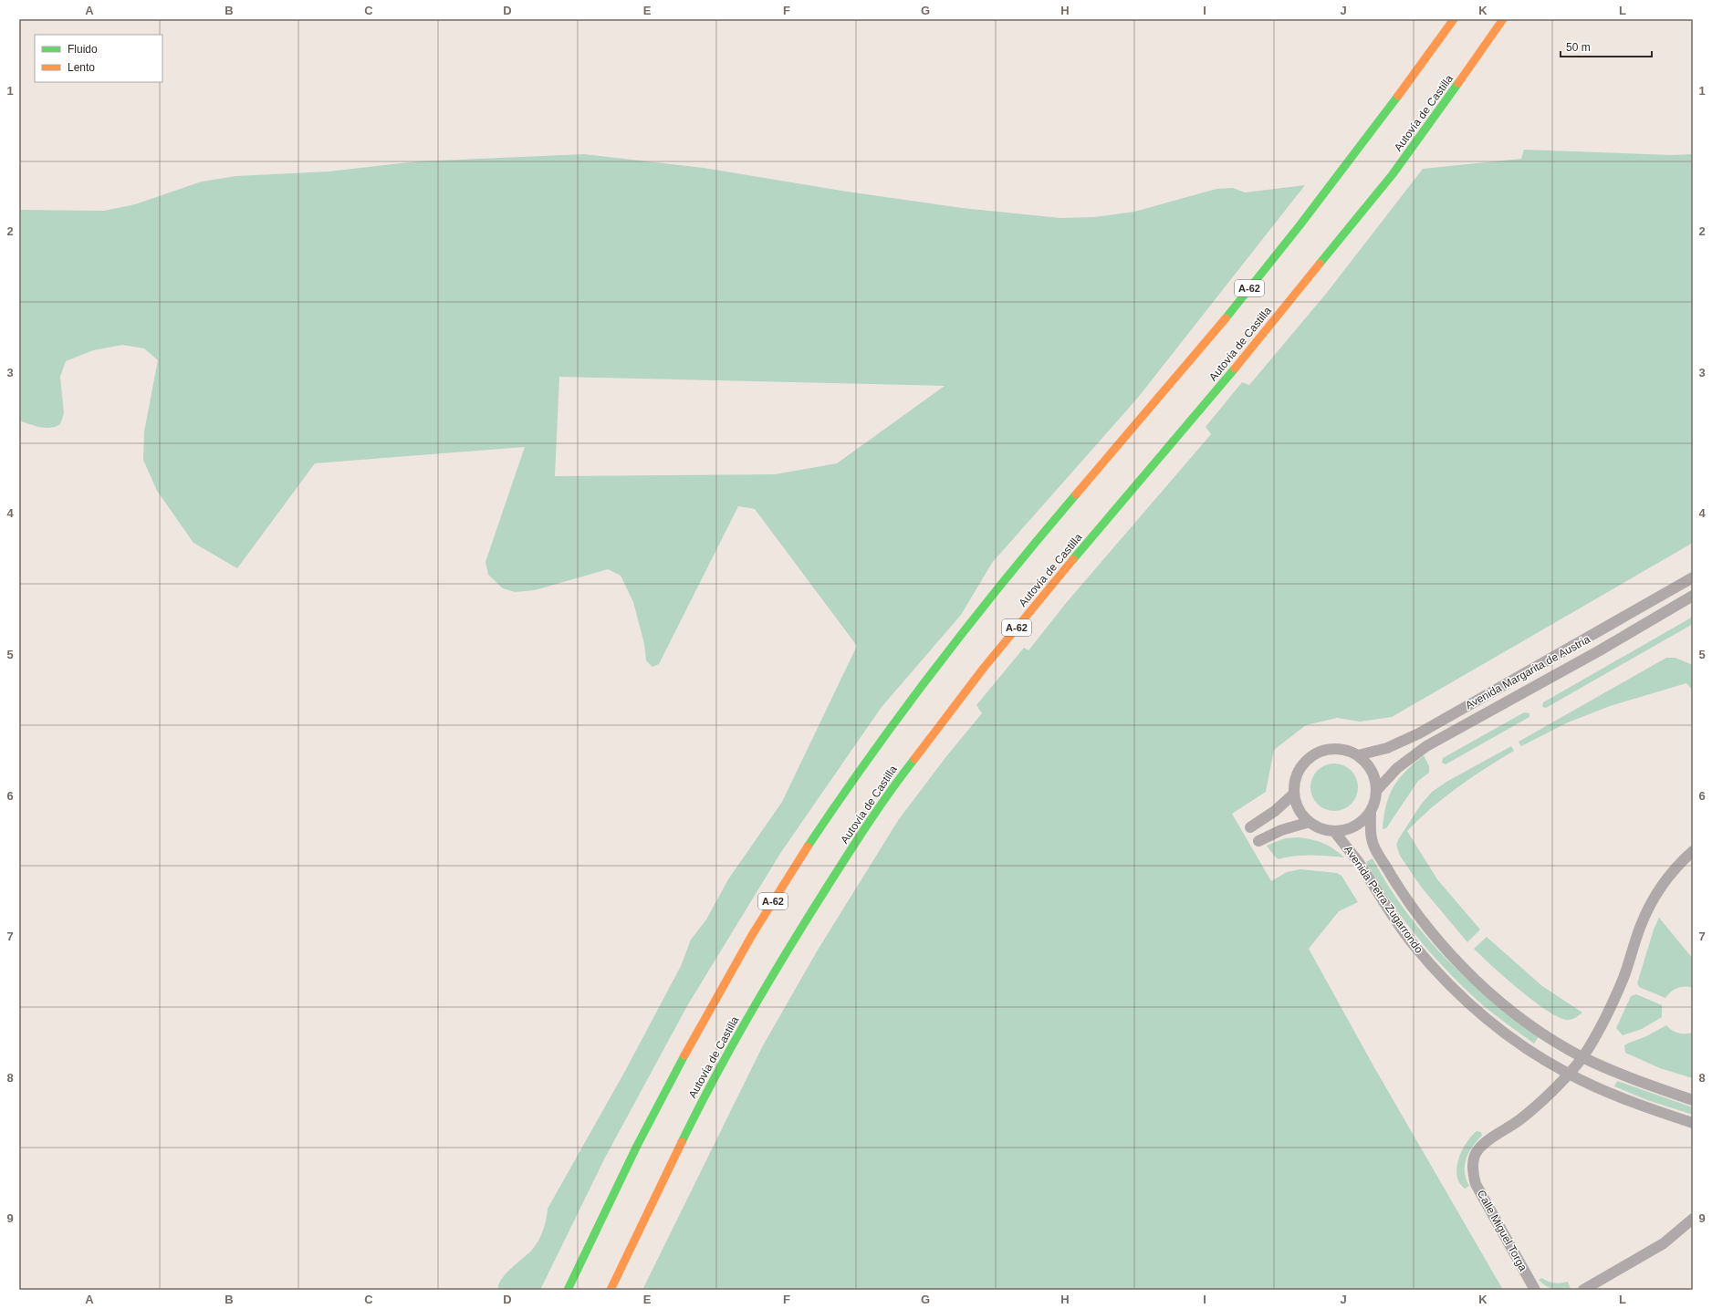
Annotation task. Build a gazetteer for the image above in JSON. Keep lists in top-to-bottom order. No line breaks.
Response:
{"streets":{"highway":["Autovía de Castilla","A-62"],"street":["Avenida Margarita de Austria","Avenida Petra Zugarrondo","Calle Miguel Torga"]},"crossings":[["Avenida Margarita de Austria","Avenida Petra Zugarrondo"],["Avenida Petra Zugarrondo","Calle Miguel Torga"]],"legend":["Fluido","Lento"],"scale_bar":"50 m","grid":{"columns":["A","B","C","D","E","F","G","H","I","J","K","L"],"rows":["1","2","3","4","5","6","7","8","9"]}}
